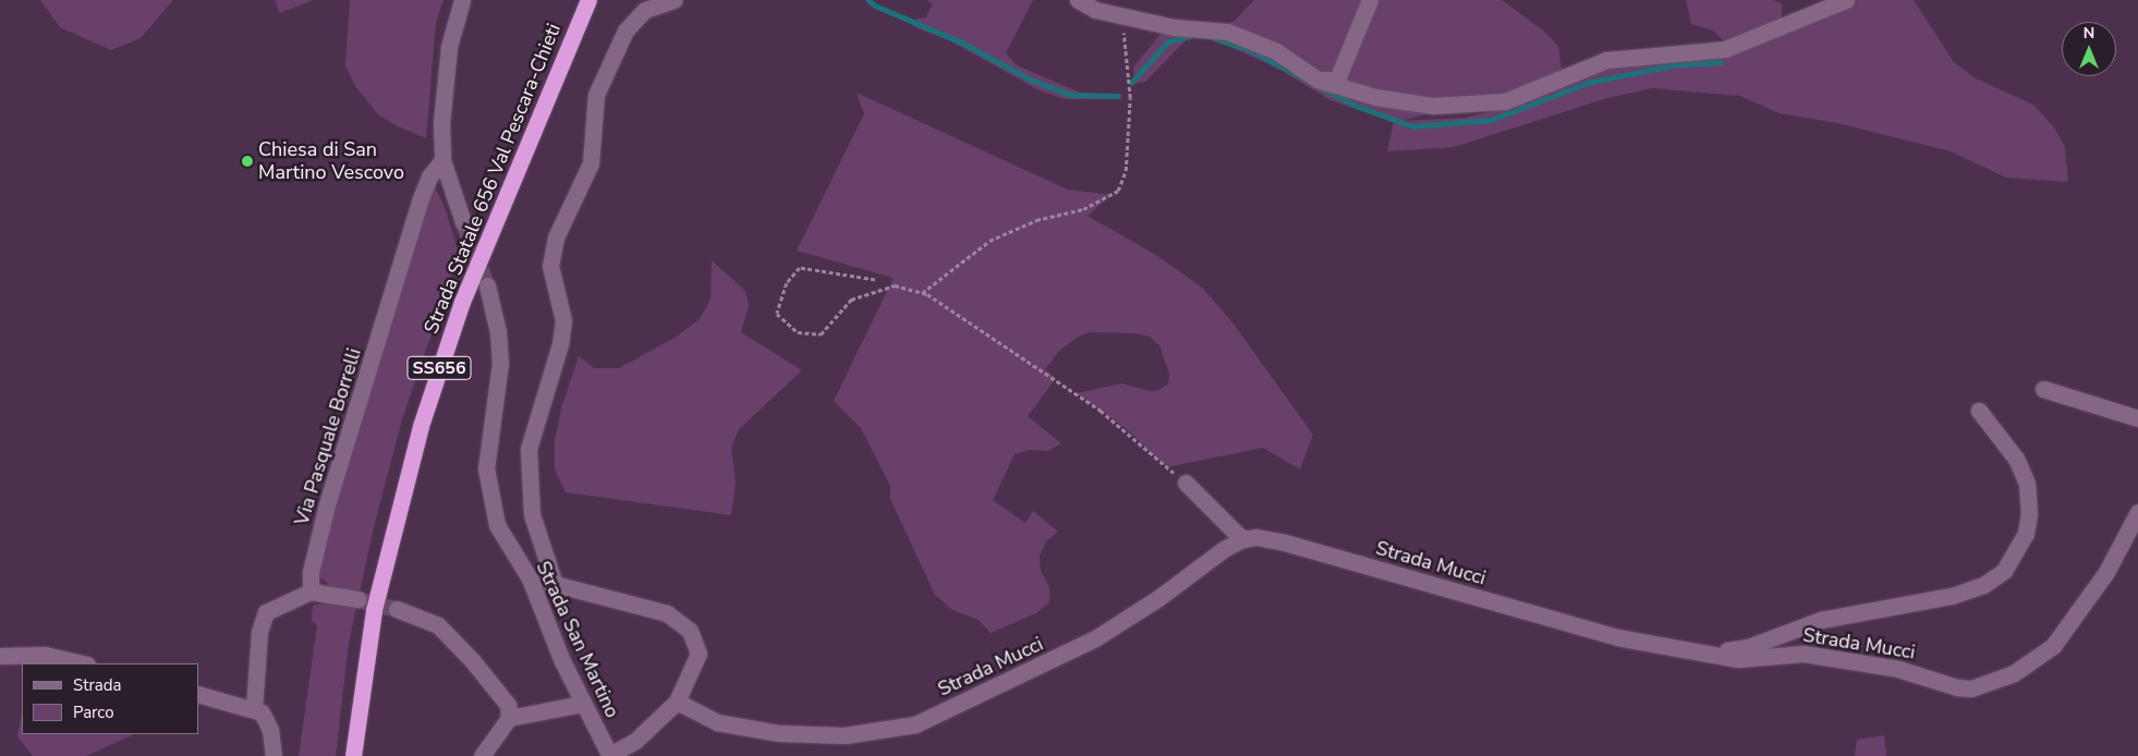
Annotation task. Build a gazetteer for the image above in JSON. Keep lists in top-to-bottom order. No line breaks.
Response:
{"streets":{"highway":["Strada Statale 656 Val Pescara-Chieti","SS656"],"street":["Via Pasquale Borrelli","Strada Mucci","Strada San Martino"]},"places":["Chiesa di San Martino Vescovo"],"legend":["Strada","Parco"],"north":"top"}
